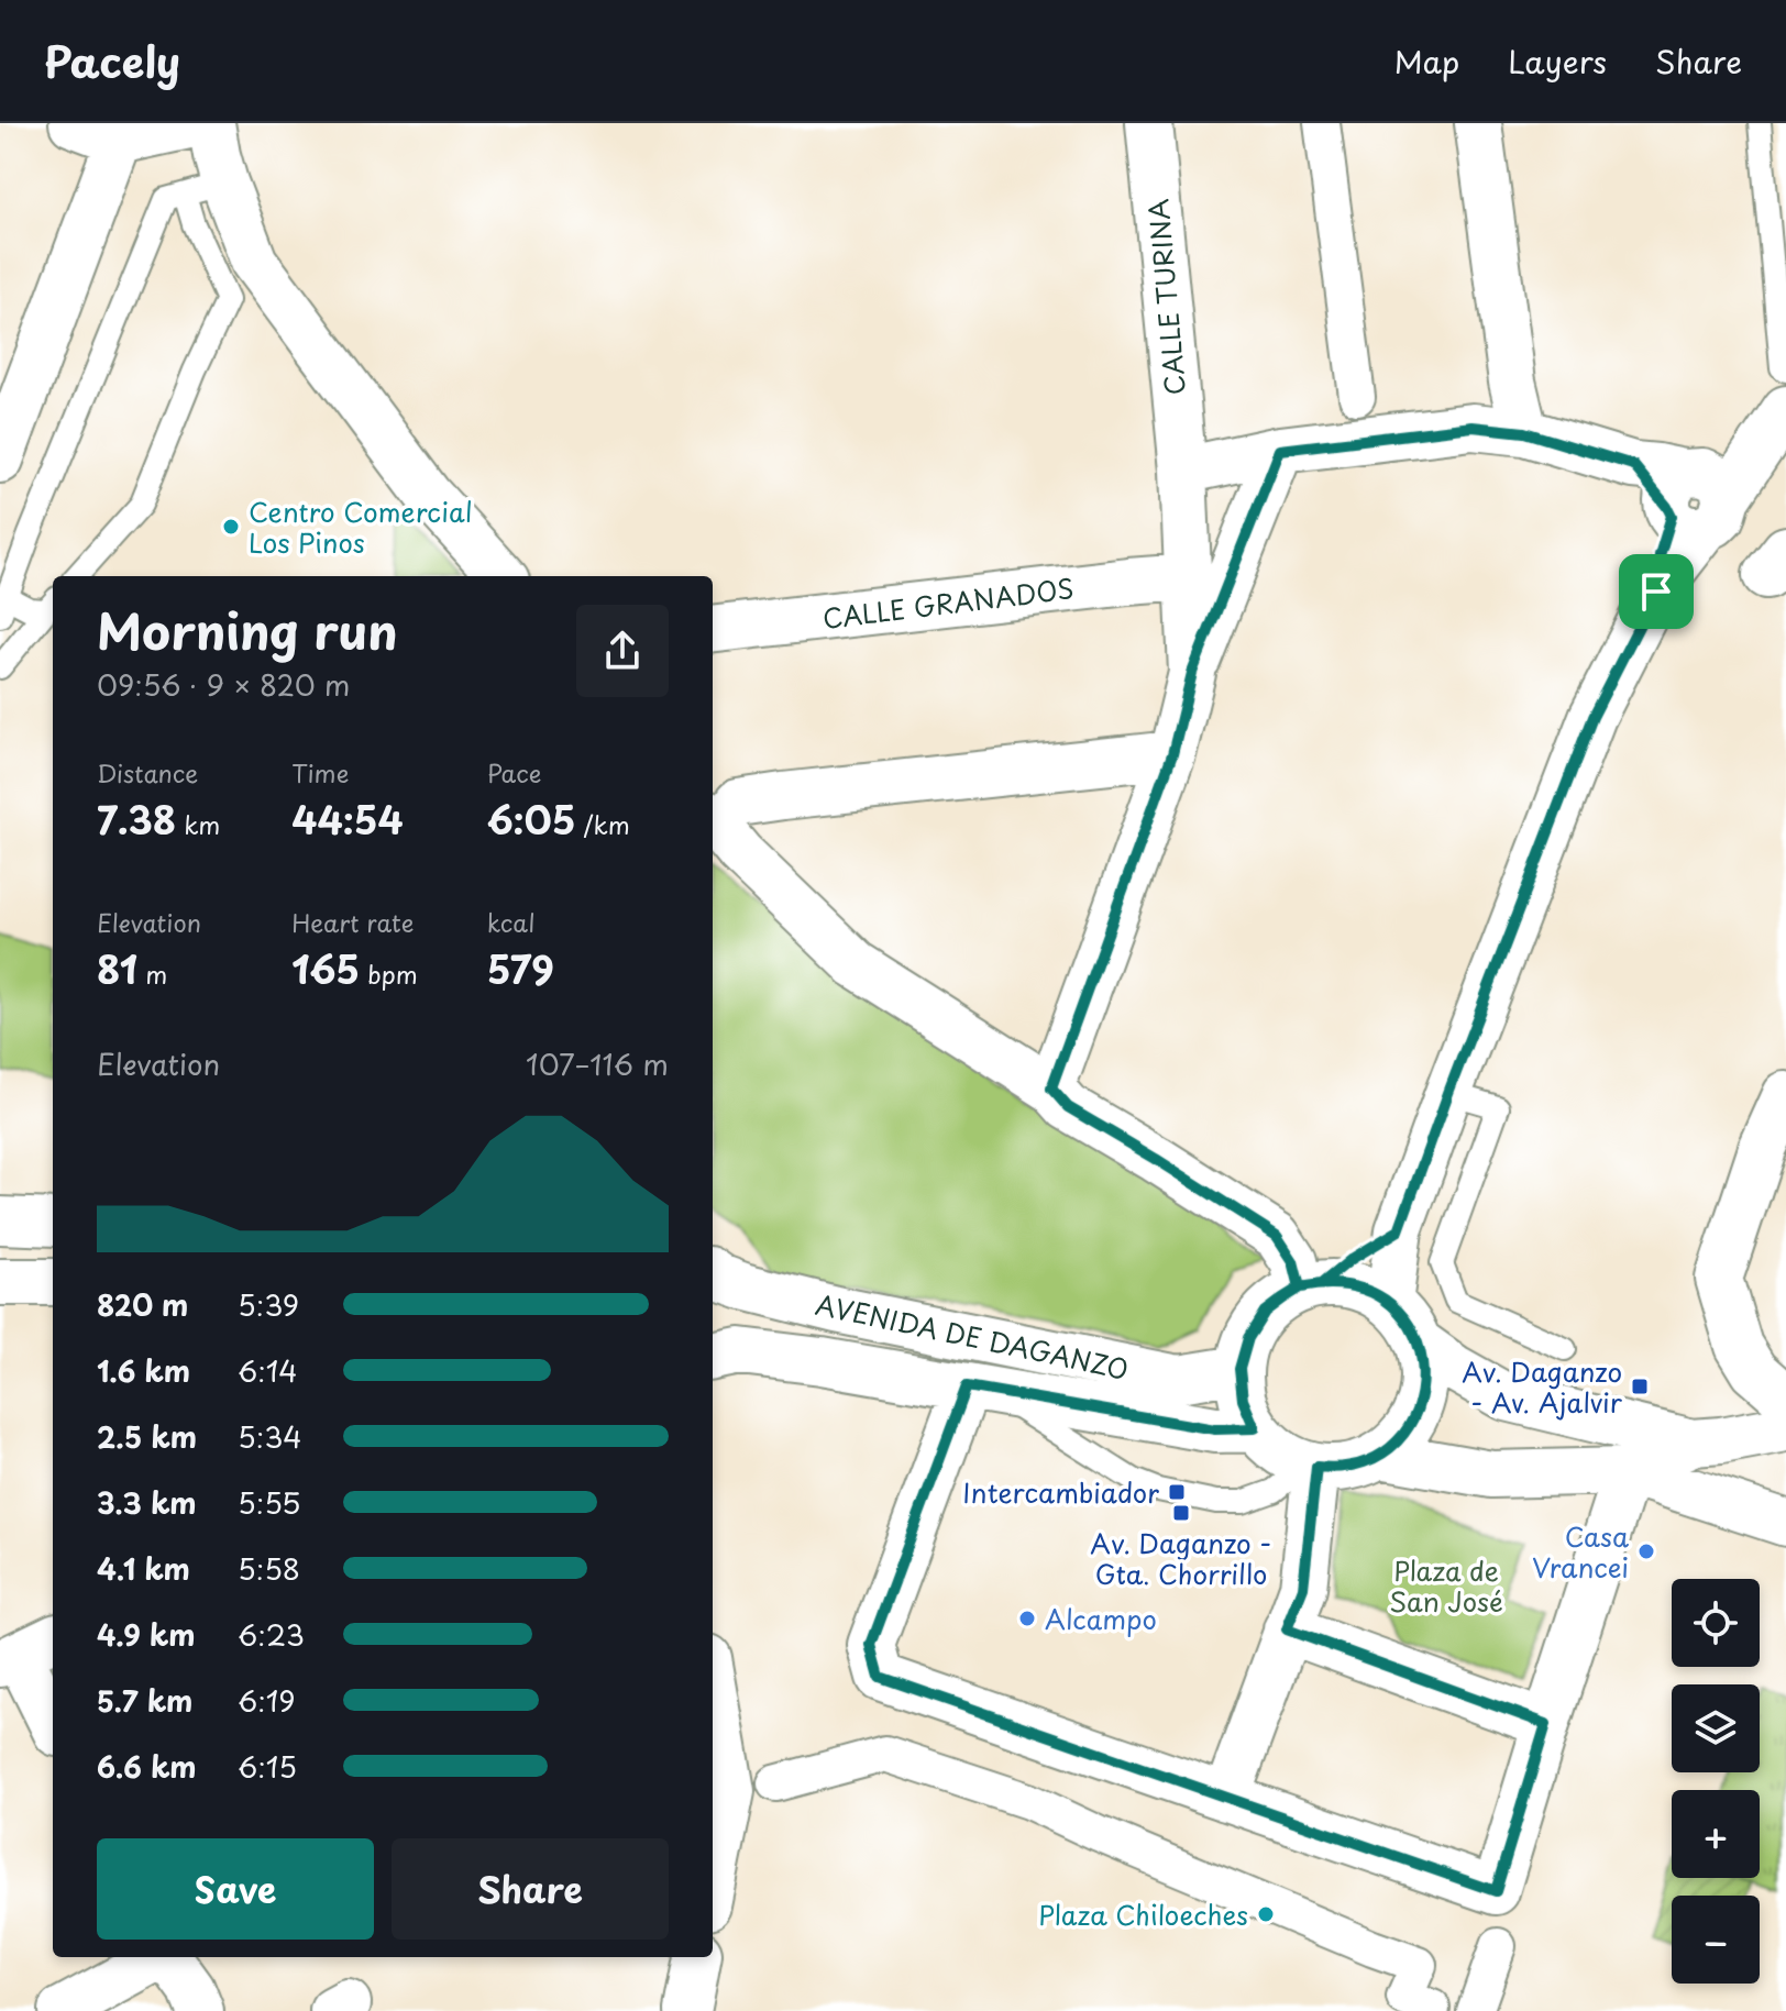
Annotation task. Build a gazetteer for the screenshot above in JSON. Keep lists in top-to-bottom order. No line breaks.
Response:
{"streets":{"street":["CALLE TURINA","CALLE GRANADOS","AVENIDA DE DAGANZO"]},"crossings":[["CALLE TURINA","CALLE GRANADOS"]],"parks":["Plaza de San José"],"places":{"other":["Centro Comercial Los Pinos","Casa Vrancei","Alcampo","Plaza Chiloeches"],"transit":["Av. Daganzo - Av. Ajalvir","Intercambiador","Av. Daganzo - Gta. Chorrillo"]},"page":{"header":"Pacely","nav":["Map","Layers","Share"],"heading":["Morning run","09:56 · 9 × 820 m"],"stats":[["Distance","7.38 km"],["Time","44:54"],["Pace","6:05 /km"],["Elevation","81 m"],["Heart rate","165 bpm"],["kcal","579"]],"chart":["Elevation","107–116 m"],"list":[{"name":"820 m","note":"5:39"},{"name":"1.6 km","note":"6:14"},{"name":"2.5 km","note":"5:34"},{"name":"3.3 km","note":"5:55"},{"name":"4.1 km","note":"5:58"},{"name":"4.9 km","note":"6:23"},{"name":"5.7 km","note":"6:19"},{"name":"6.6 km","note":"6:15"}],"map_buttons":["+","−"],"buttons":["Save","Share"]}}
